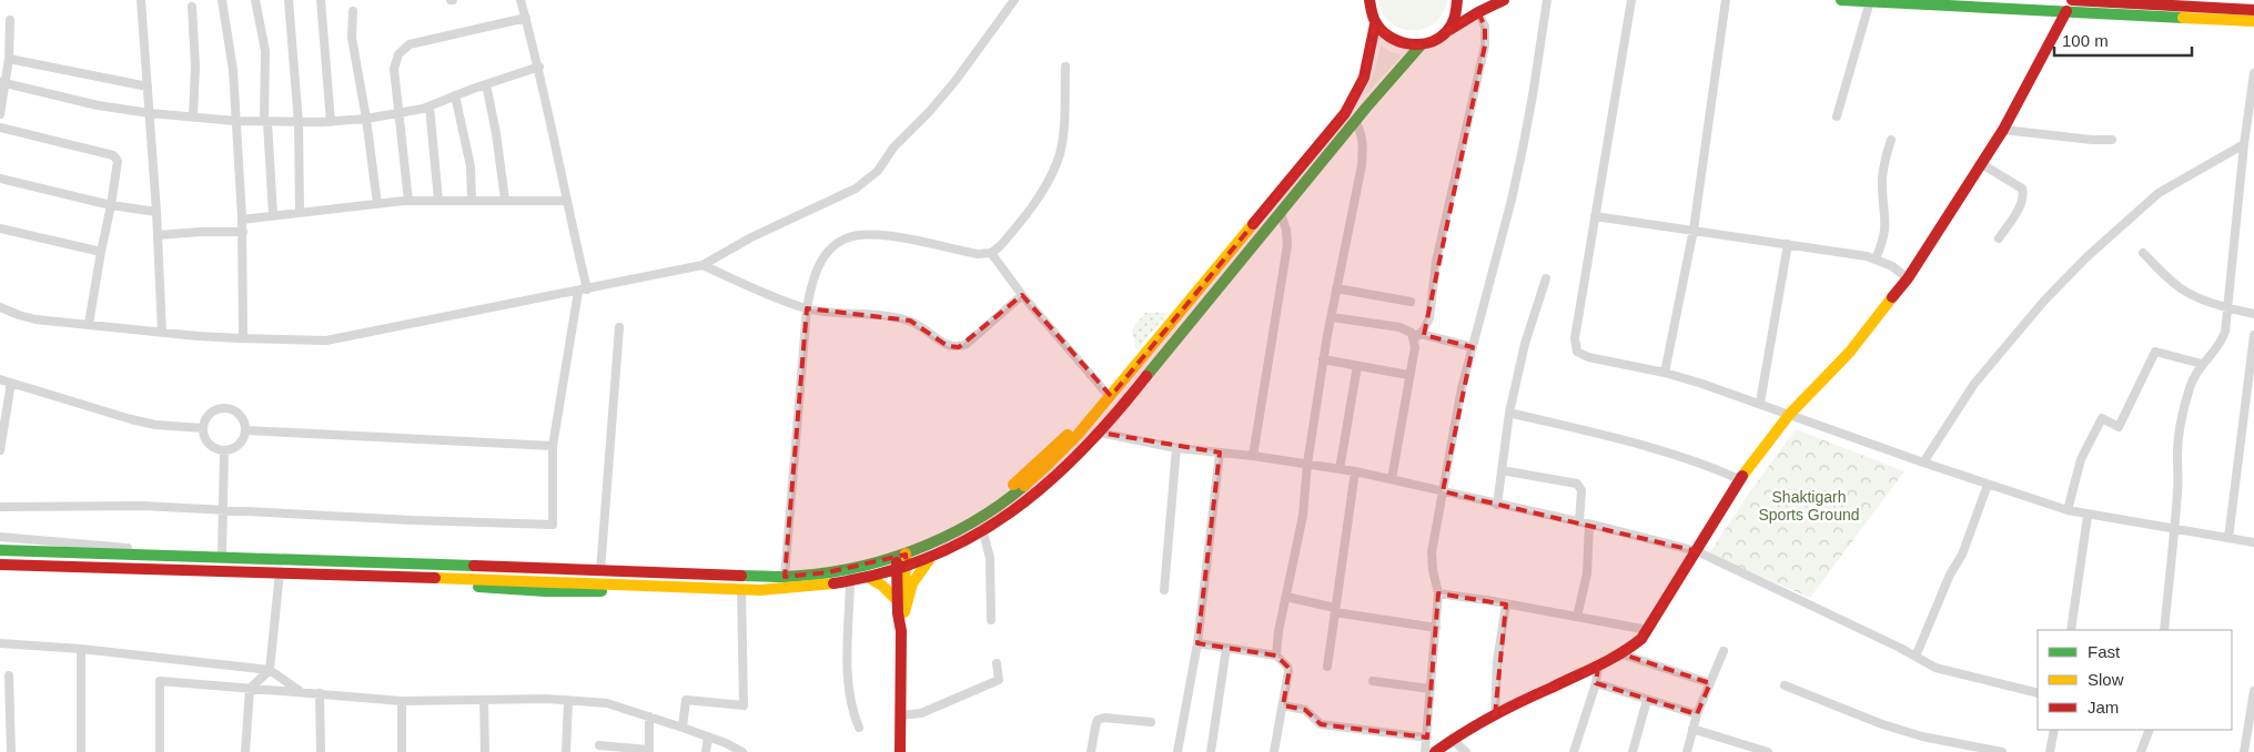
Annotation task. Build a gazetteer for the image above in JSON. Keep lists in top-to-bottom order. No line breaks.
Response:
{"parks":["Shaktigarh Sports Ground"],"legend":["Fast","Slow","Jam"],"scale_bar":"100 m"}
